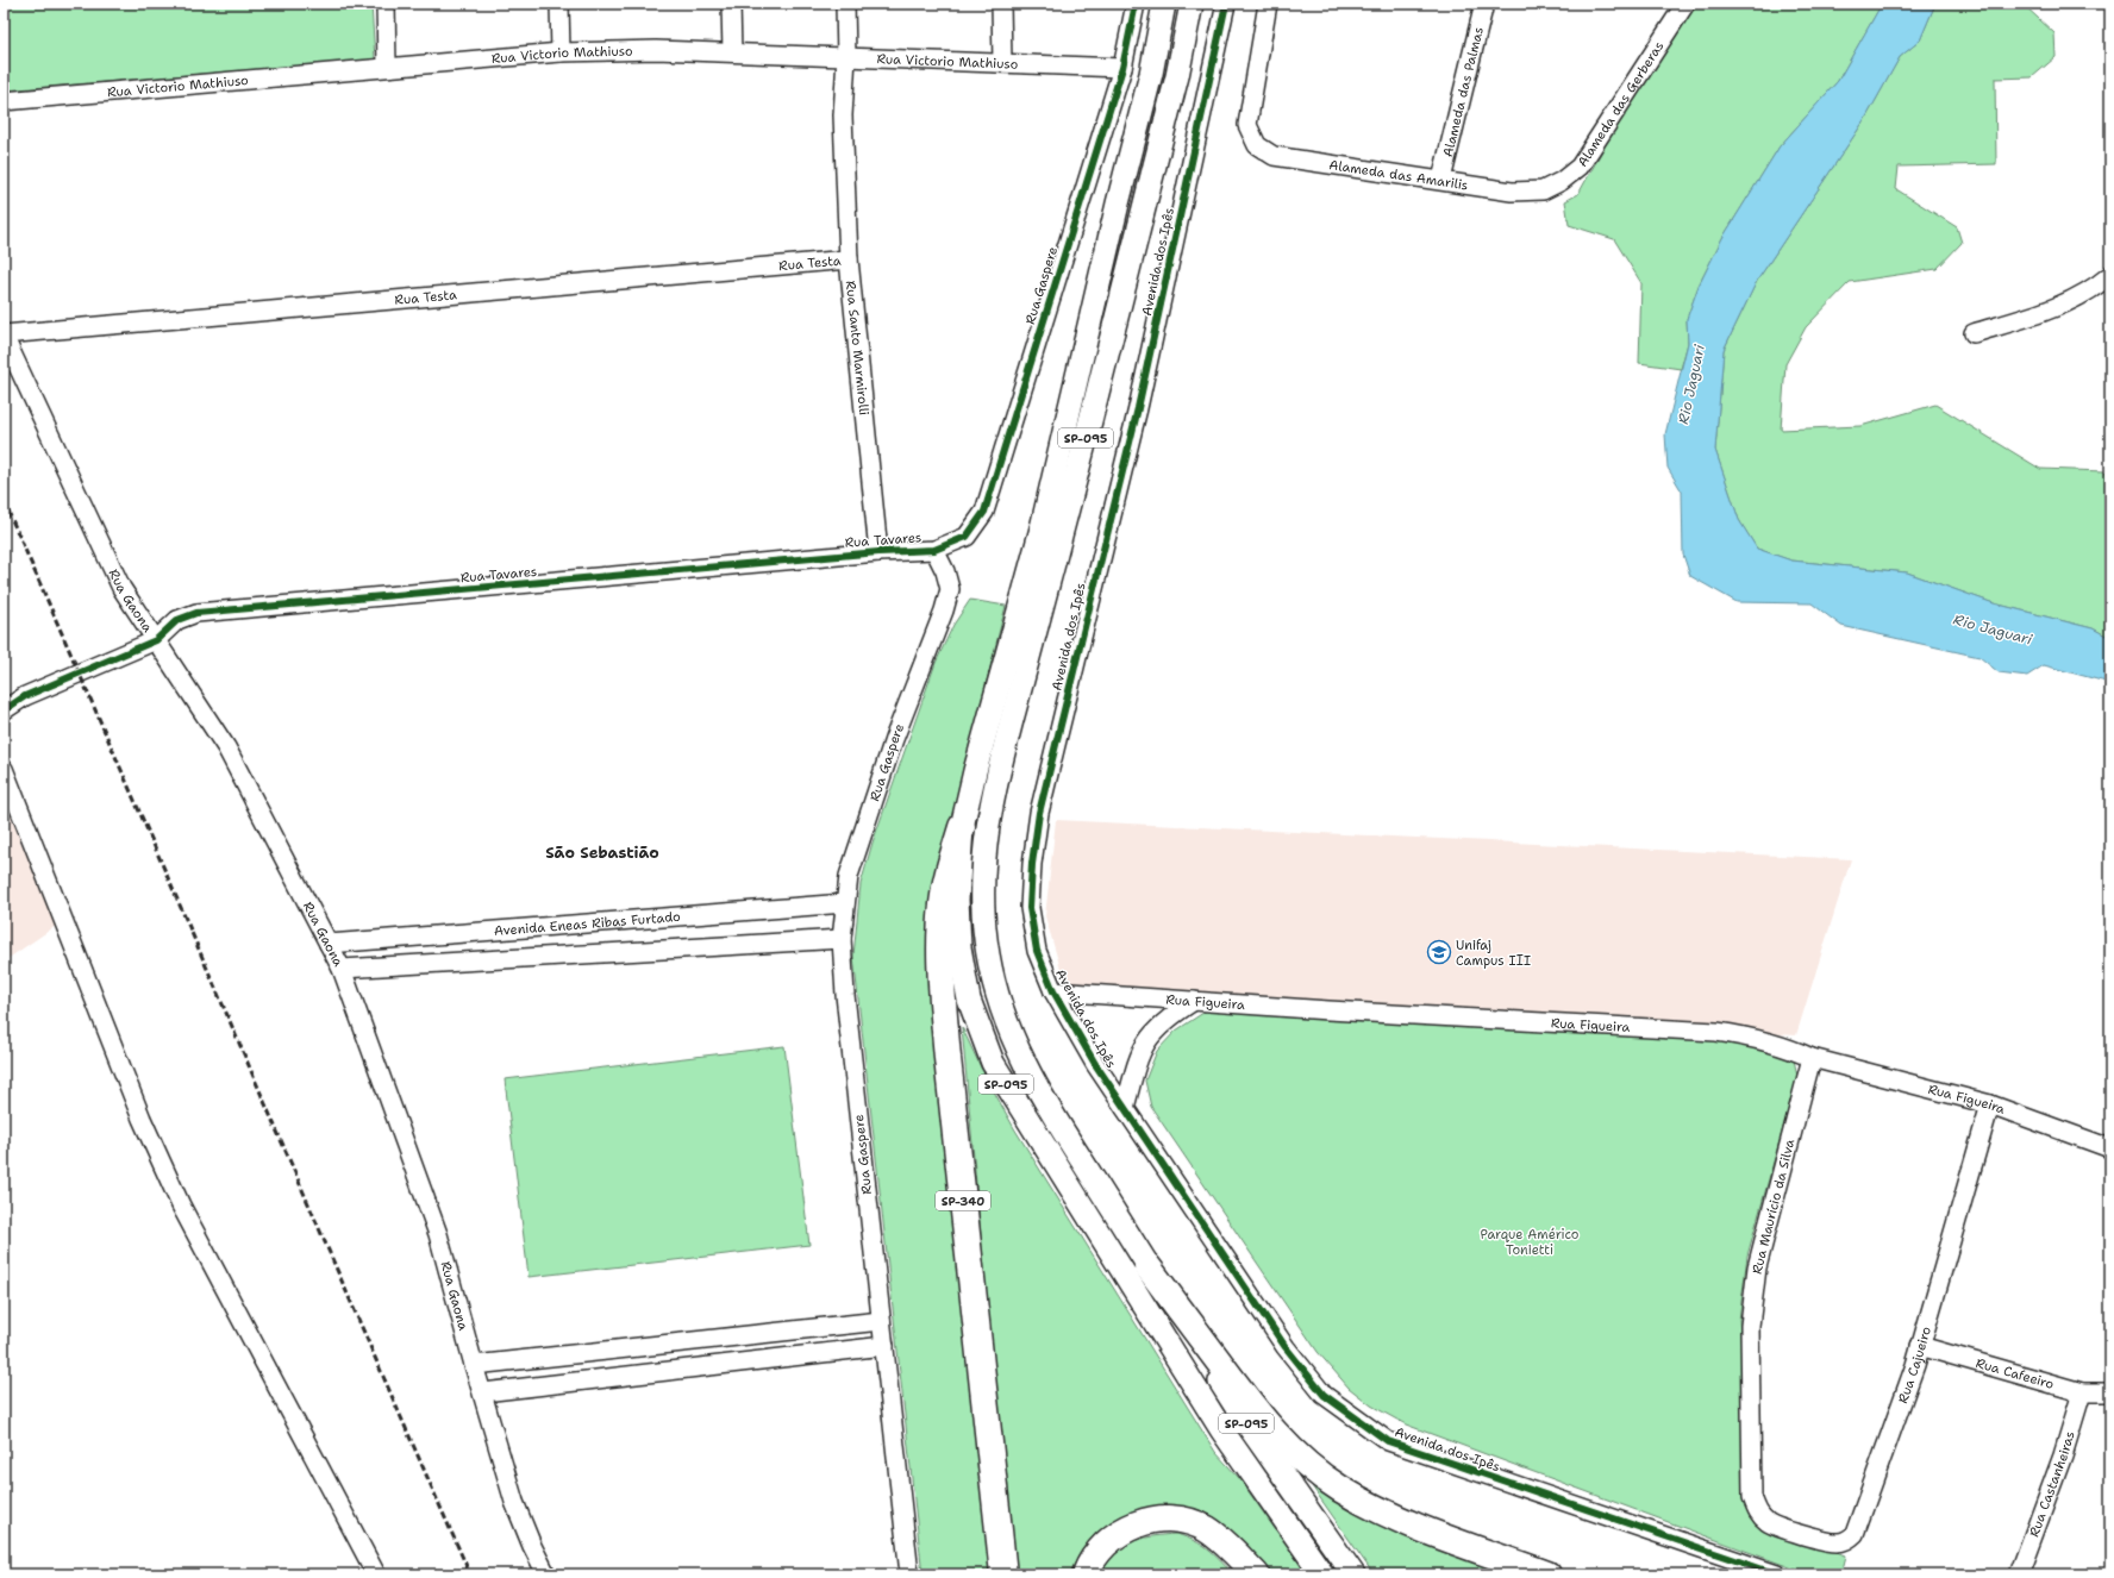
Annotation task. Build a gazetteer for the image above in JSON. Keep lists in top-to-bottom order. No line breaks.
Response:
{"streets":{"highway":["SP-340"],"main road":["SP-095"],"street":["Rua Victorio Mathiuso","Alameda das Palmas","Alameda das Gerberas","Alameda das Amarilis","Avenida dos Ipês","Rua Testa","Rua Gaspere","Rua Santo Marmirolli","Rua Tavares","Rua Gaona","Avenida Eneas Ribas Furtado","Rua Figueira","Rua Maurício da Silva","Rua Cajueiro","Rua Cafeeiro","Rua Castanheiras"]},"crossings":[["Rua Victorio Mathiuso","Rua Gaspere"],["Rua Victorio Mathiuso","Rua Santo Marmirolli"],["Alameda das Palmas","Alameda das Amarilis"],["Alameda das Gerberas","Alameda das Amarilis"],["Avenida dos Ipês","Rua Figueira"],["Rua Testa","Rua Santo Marmirolli"],["Rua Testa","Rua Gaona"],["Rua Gaspere","Rua Tavares"],["Rua Gaspere","Avenida Eneas Ribas Furtado"],["Rua Santo Marmirolli","Rua Tavares"],["SP-095","SP-340"],["Rua Tavares","Rua Gaona"],["Rua Gaona","Avenida Eneas Ribas Furtado"],["Rua Figueira","Rua Maurício da Silva"],["Rua Figueira","Rua Cajueiro"],["Rua Maurício da Silva","Rua Cajueiro"],["Rua Cajueiro","Rua Cafeeiro"],["Rua Cafeeiro","Rua Castanheiras"]],"districts":["São Sebastião"],"water":["Rio Jaguari"],"parks":["Parque Américo Tonietti"],"places":{"school or university":["Unifaj Campus III"]}}
